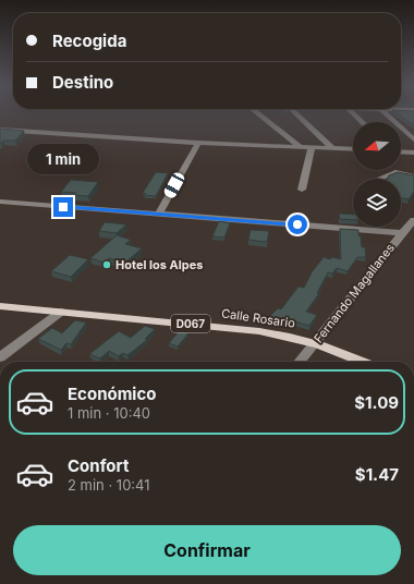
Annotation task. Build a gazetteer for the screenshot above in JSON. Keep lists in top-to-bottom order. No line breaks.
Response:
{"streets":{"main road":["Calle Rosario","D067"],"street":["Fernando Magallanes"]},"crossings":[["Fernando Magallanes","Calle Rosario"]],"places":["Hotel los Alpes"],"north":"left","page":{"banner":["Recogida","Destino"],"bubble":"1 min","list":[{"name":"Económico","note":"1 min · 10:40","value":"$1.09"},{"name":"Confort","note":"2 min · 10:41","value":"$1.47"}],"buttons":"Confirmar"}}
